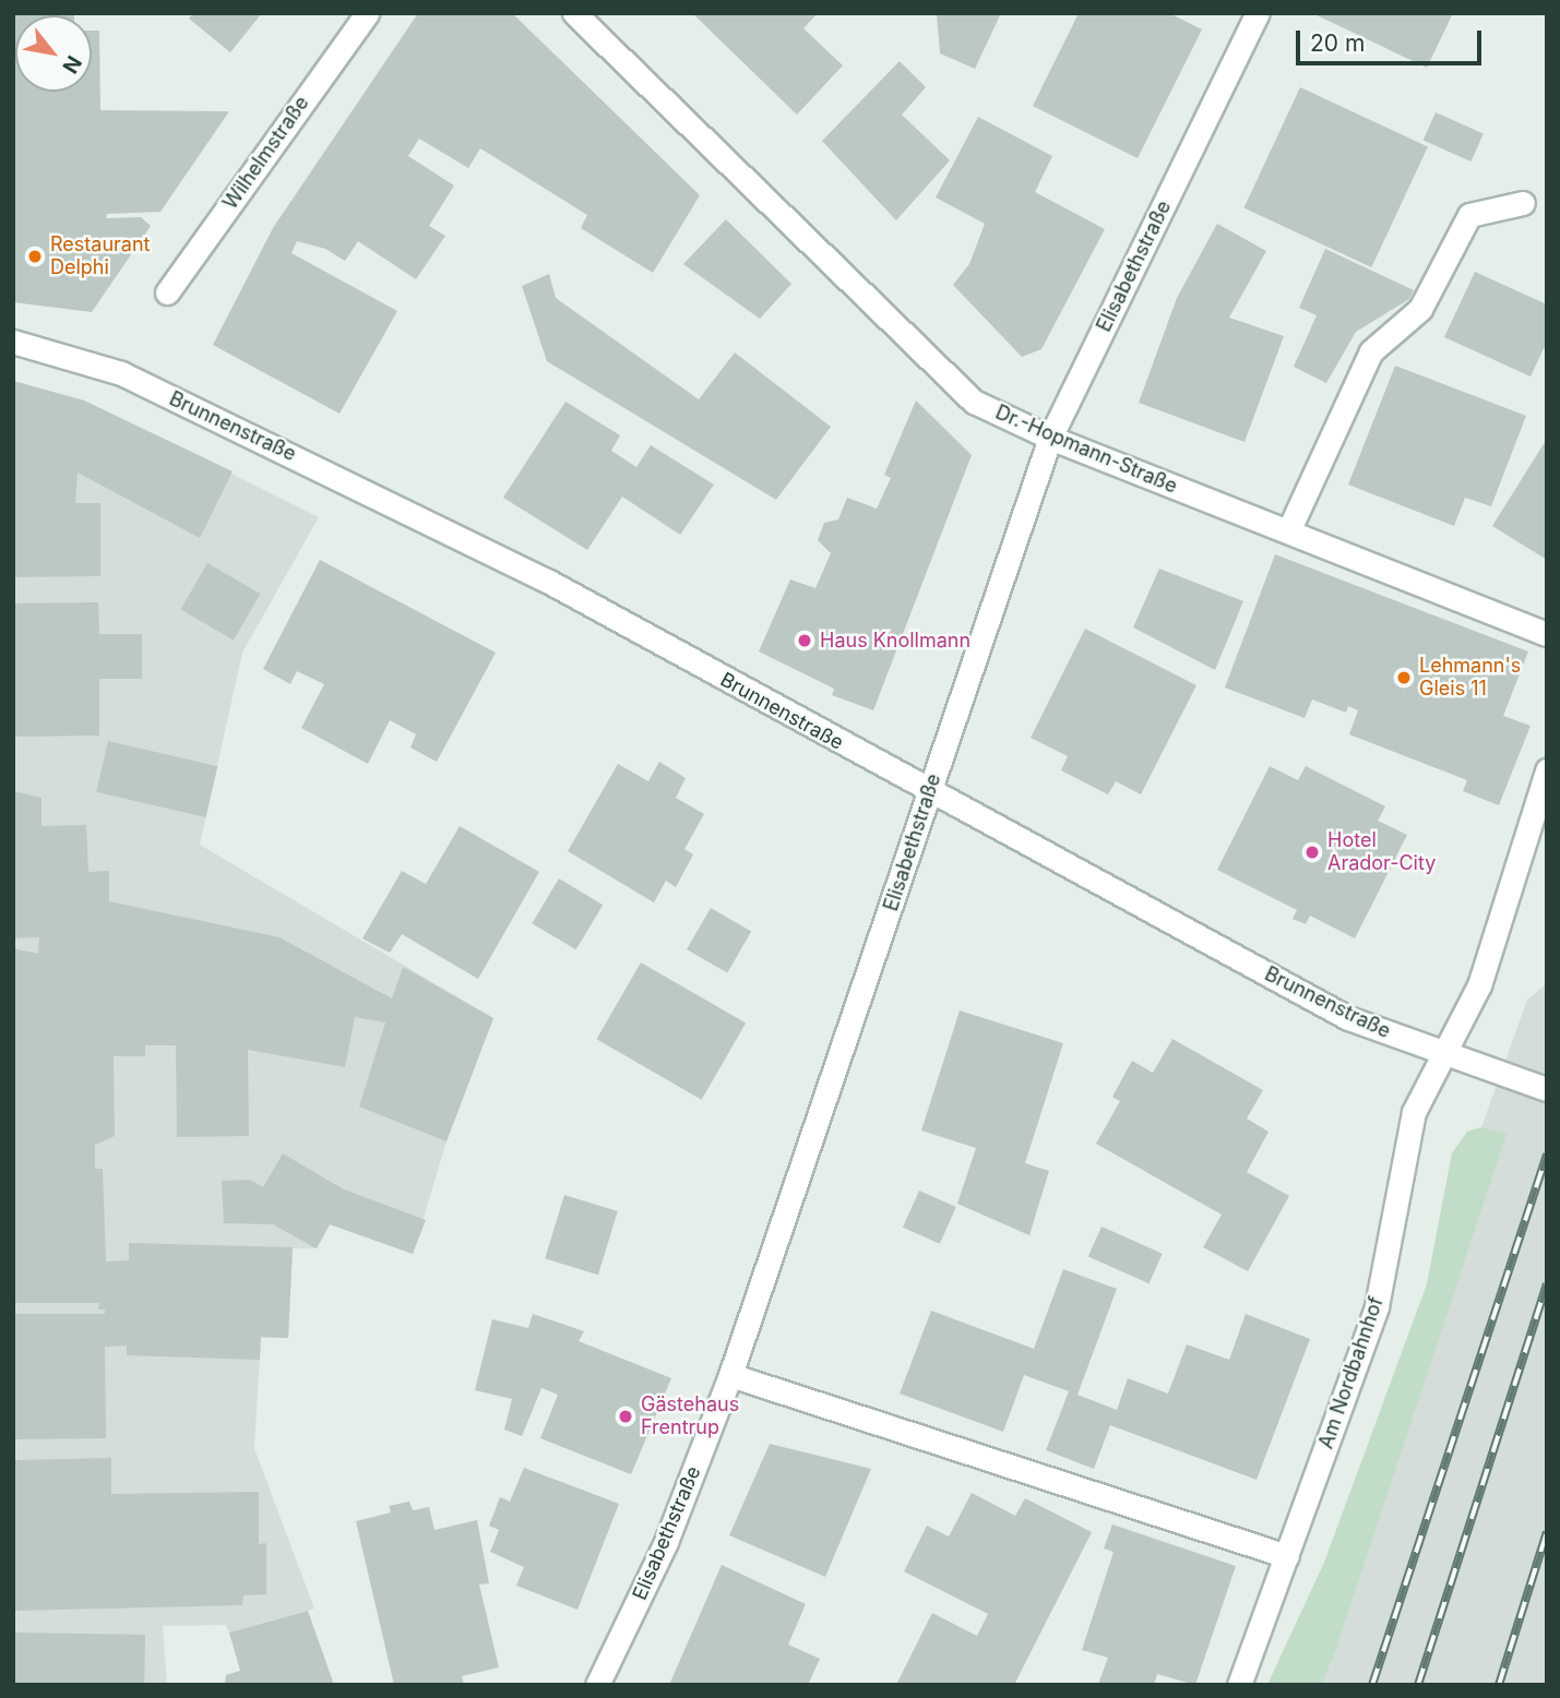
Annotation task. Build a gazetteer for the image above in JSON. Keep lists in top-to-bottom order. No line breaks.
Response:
{"streets":{"street":["Wilhelmstraße","Elisabethstraße","Brunnenstraße","Dr.-Hopmann-Straße","Am Nordbahnhof"]},"crossings":[["Elisabethstraße","Brunnenstraße"],["Elisabethstraße","Dr.-Hopmann-Straße"],["Brunnenstraße","Am Nordbahnhof"]],"places":["Restaurant Delphi","Haus Knollmann","Lehmann's Gleis 11","Hotel Arador-City","Gästehaus Frentrup"],"scale_bar":"20 m","north":"bottom right"}
